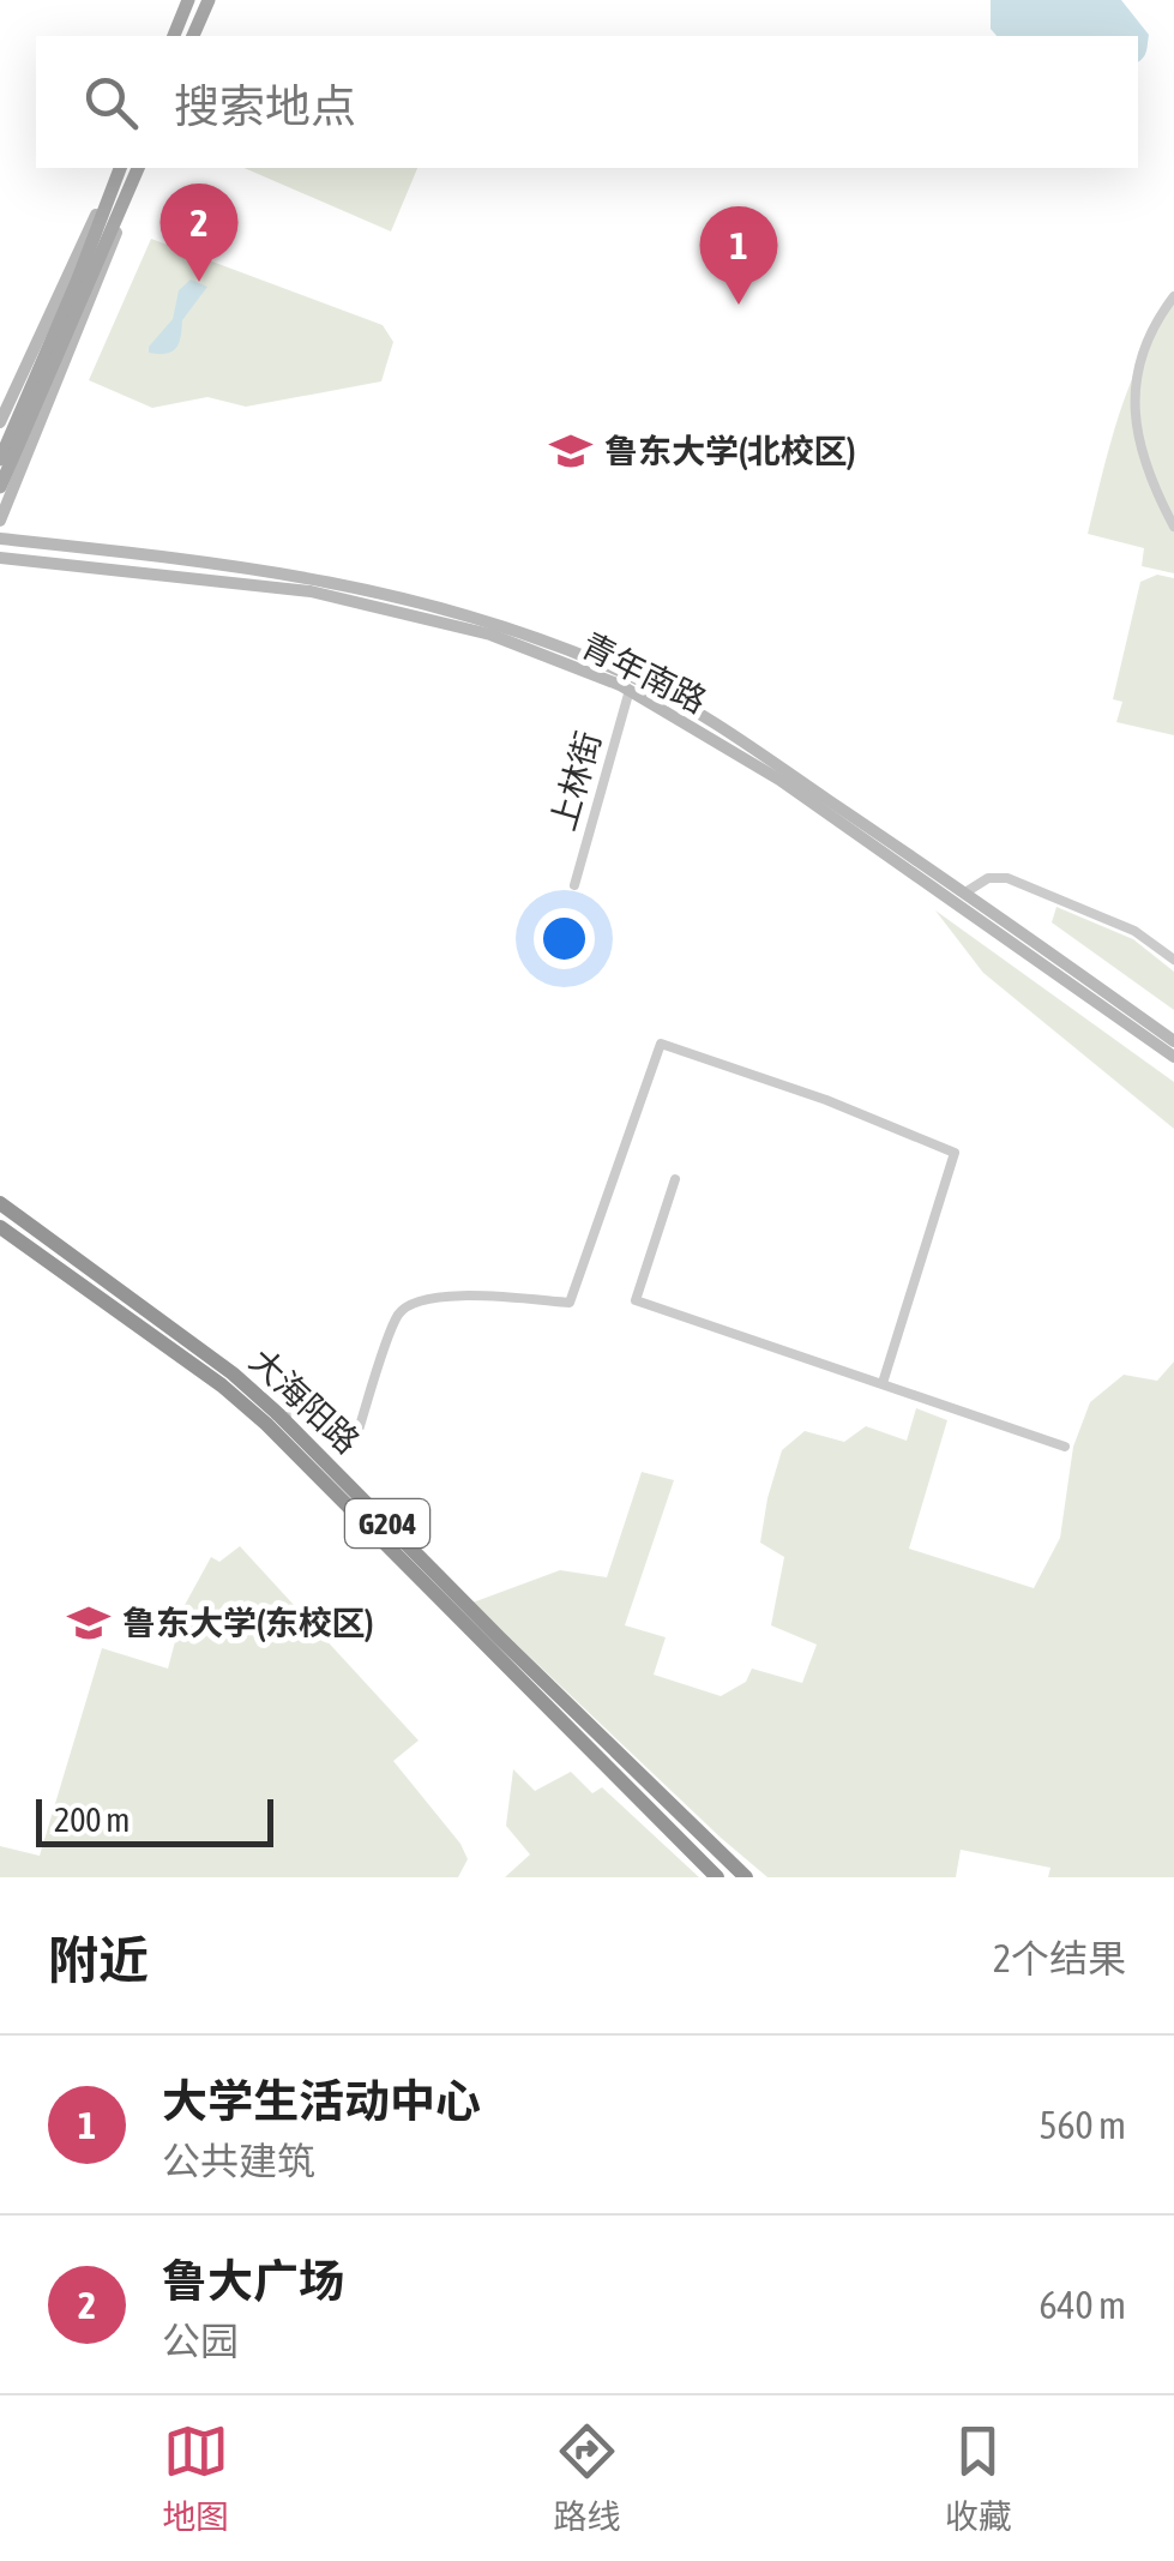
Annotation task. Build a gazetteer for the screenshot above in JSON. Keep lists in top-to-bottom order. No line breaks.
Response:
{"streets":{"highway":["大海阳路","G204"],"main road":["青年南路"],"street":["上林街"]},"crossings":[["青年南路","上林街"]],"places":{"school or university":["鲁东大学(北校区)","鲁东大学(东校区)"]},"scale_bar":"200 m","page":{"search":"搜索地点","pins":["2","1"],"scale":"200 m","heading":["附近","2个结果"],"list":[{"mark":"1","name":"大学生活动中心","note":"公共建筑","value":"560 m"},{"mark":"2","name":"鲁大广场","note":"公园","value":"640 m"}],"nav":["地图","路线","收藏"]}}
